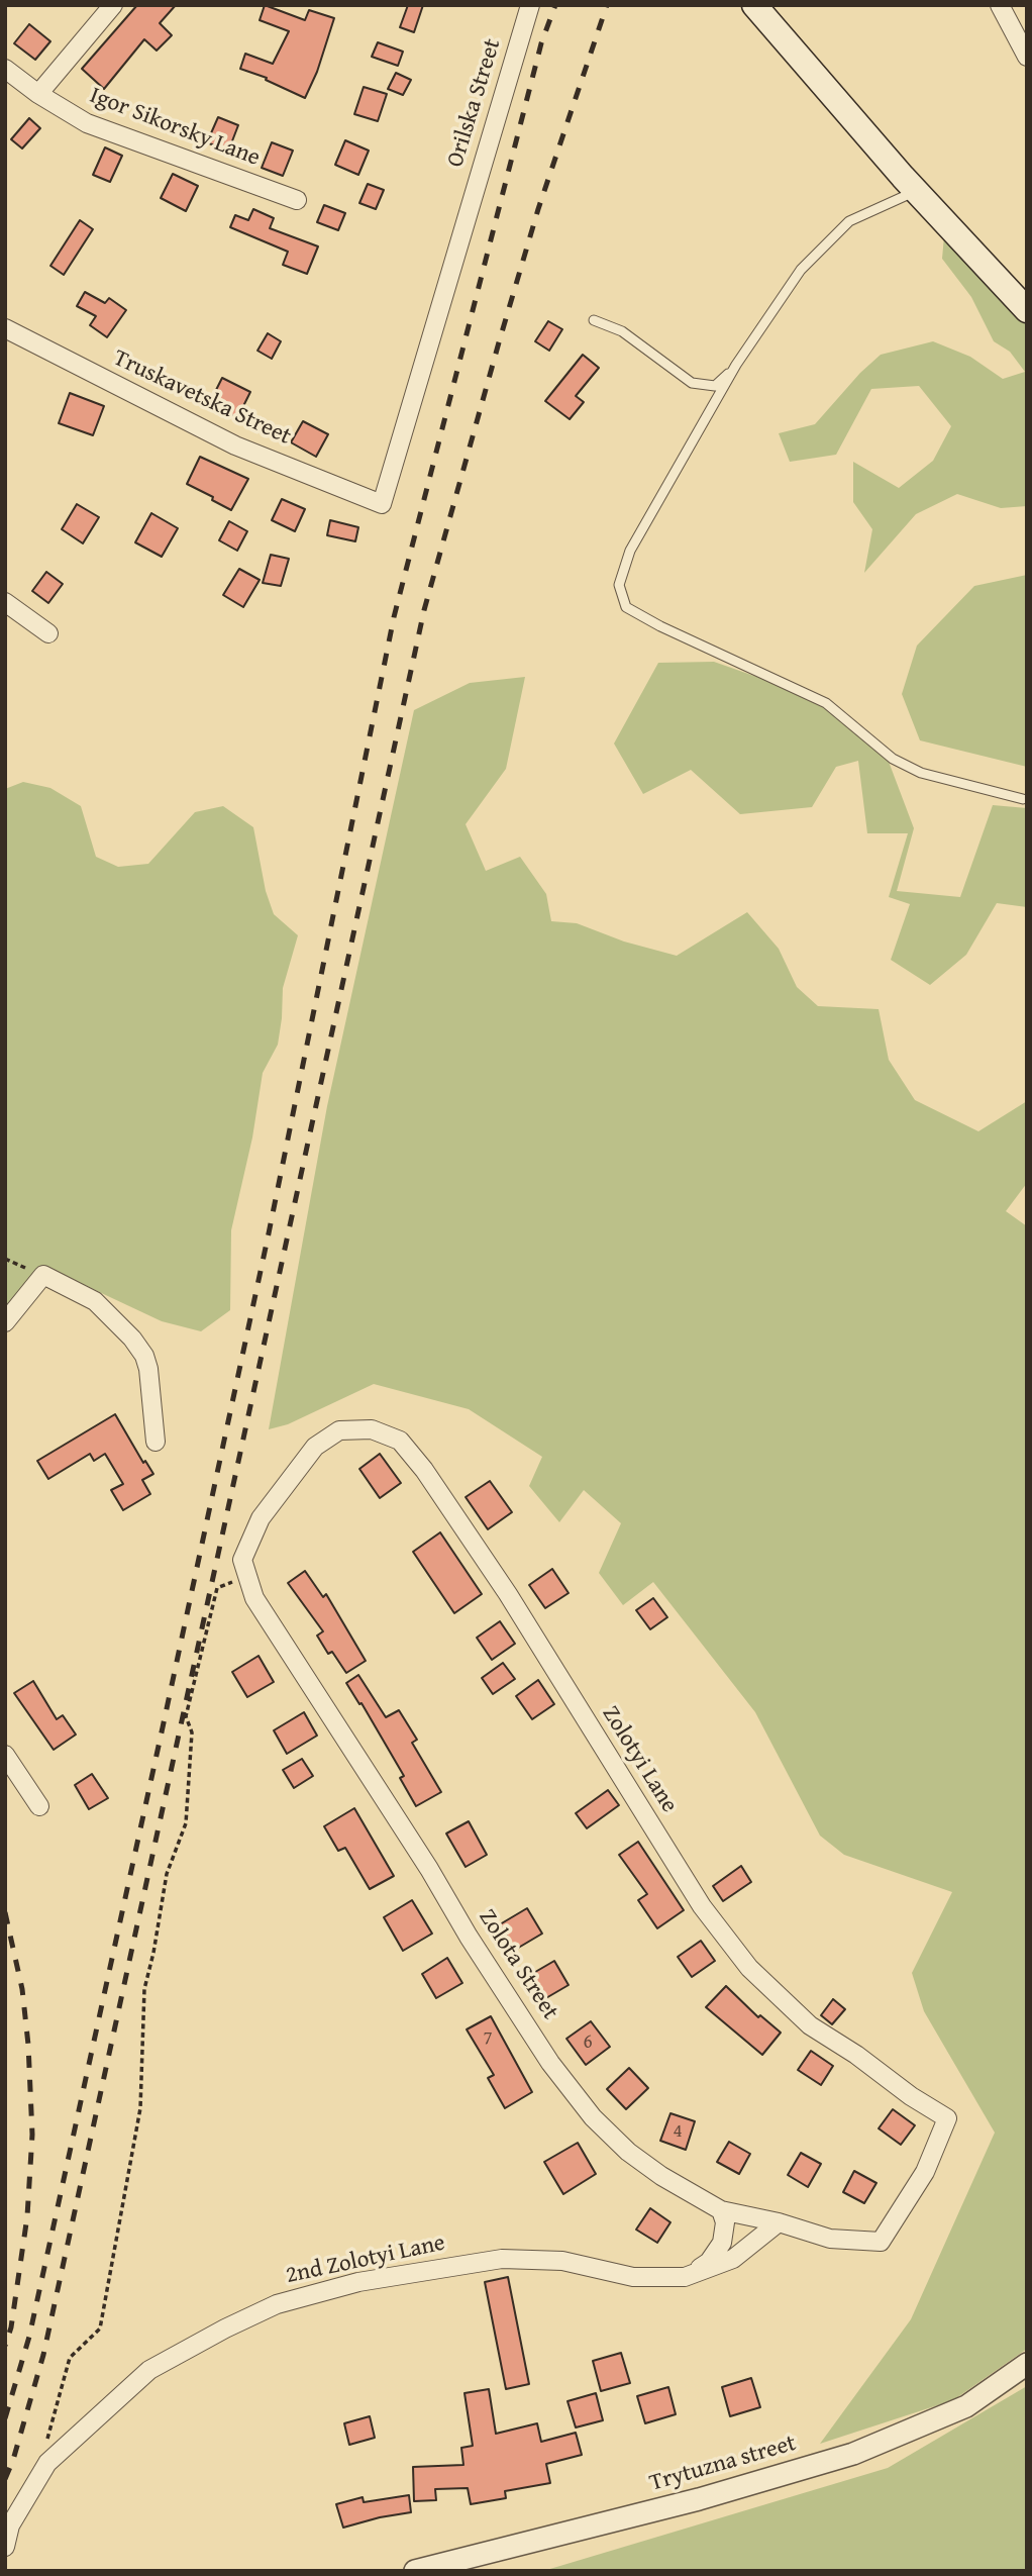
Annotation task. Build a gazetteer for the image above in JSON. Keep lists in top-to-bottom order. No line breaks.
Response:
{"streets":{"street":["Orilska Street","Igor Sikorsky Lane","Truskavetska Street","Zolotyi Lane","Zolota Street","2nd Zolotyi Lane","Trytuzna street"]},"crossings":[["Orilska Street","Truskavetska Street"],["Zolotyi Lane","Zolota Street"],["Zolota Street","2nd Zolotyi Lane"]],"house_numbers":["7","6","4"]}
